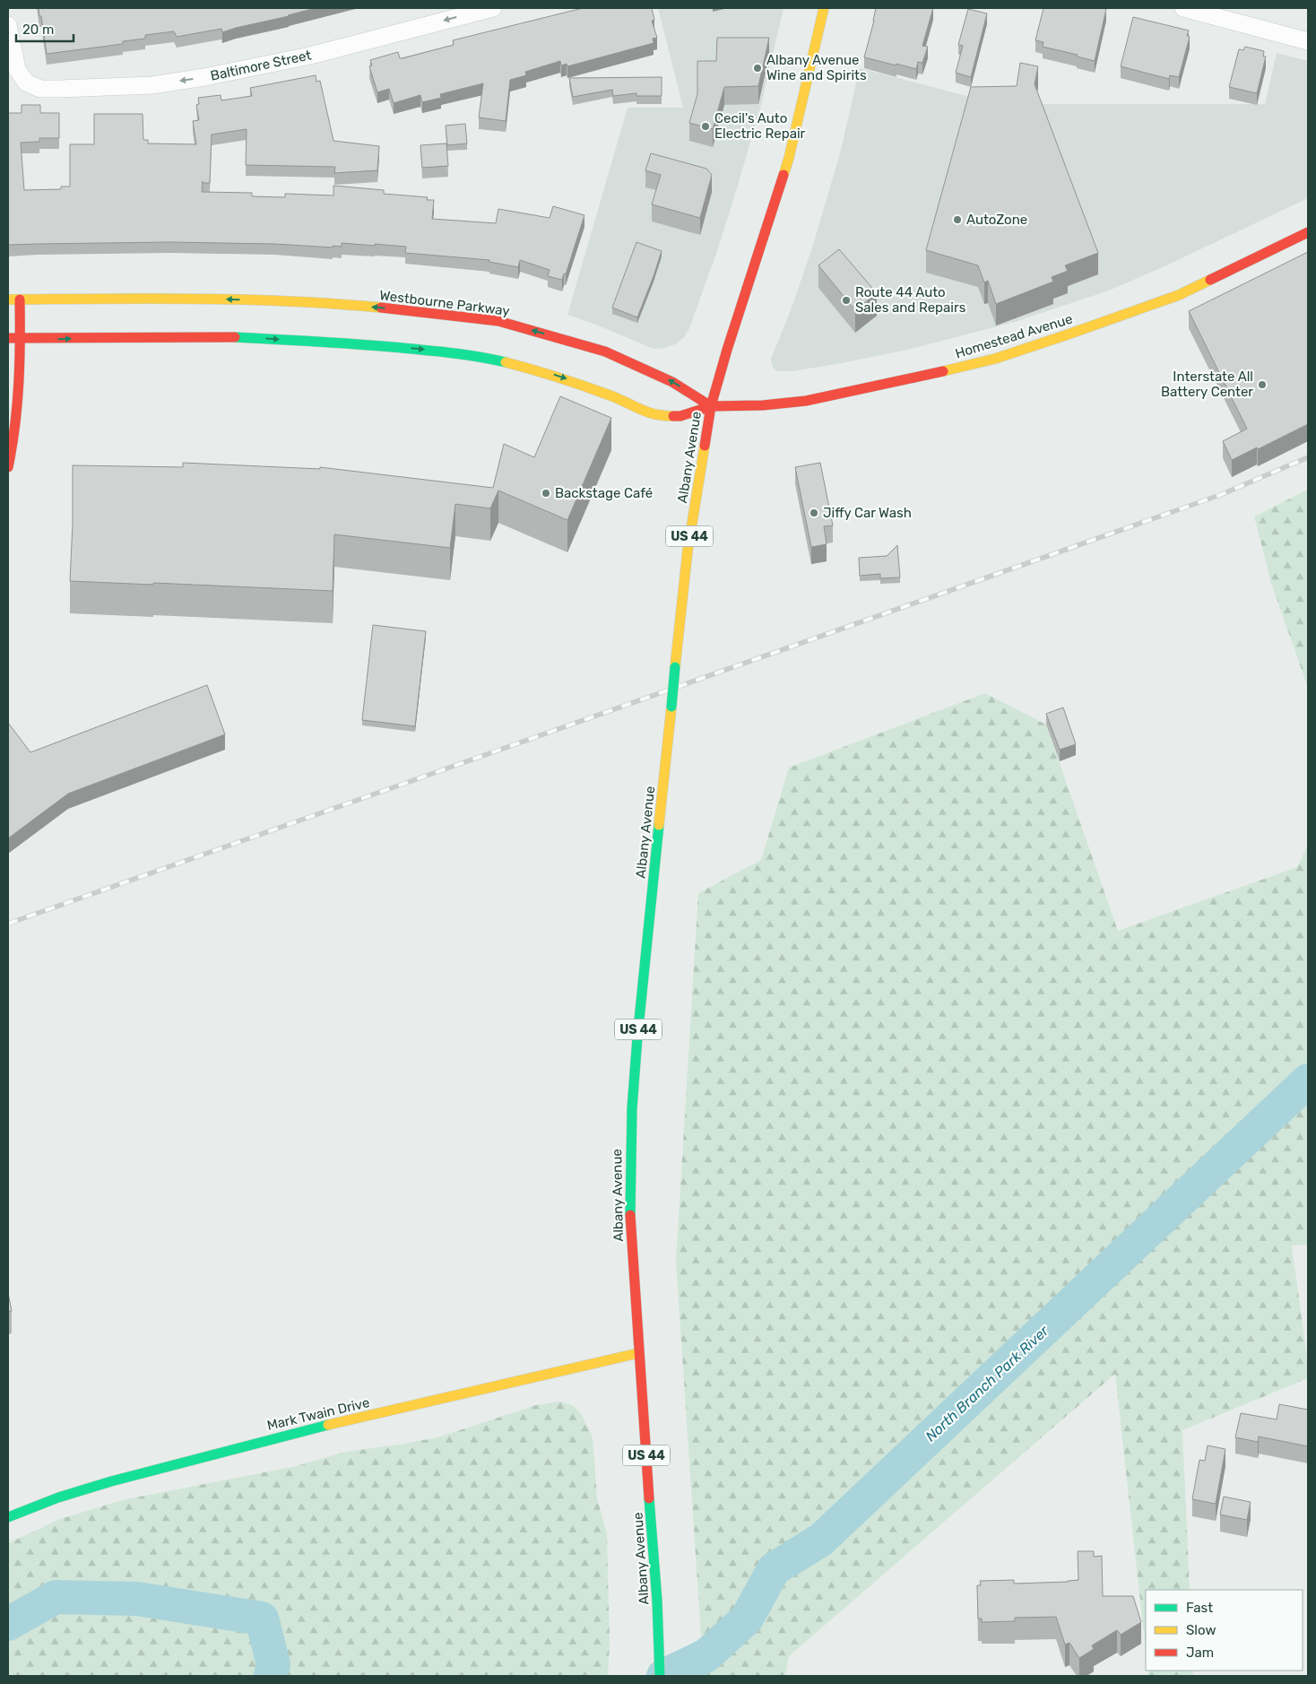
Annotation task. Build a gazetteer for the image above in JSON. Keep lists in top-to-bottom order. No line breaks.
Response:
{"streets":{"main road":["Westbourne Parkway","Homestead Avenue","Albany Avenue","US 44","Mark Twain Drive"],"street":["Baltimore Street"]},"crossings":[["Westbourne Parkway","Homestead Avenue"],["Westbourne Parkway","Albany Avenue"],["Homestead Avenue","Albany Avenue"],["Albany Avenue","Mark Twain Drive"]],"one_way":["Baltimore Street"],"water":["North Branch Park River"],"places":["Albany Avenue Wine and Spirits","Cecil's Auto Electric Repair","AutoZone","Route 44 Auto Sales and Repairs","Interstate All Battery Center","Backstage Café","Jiffy Car Wash"],"legend":["Fast","Slow","Jam"],"scale_bar":"20 m"}
